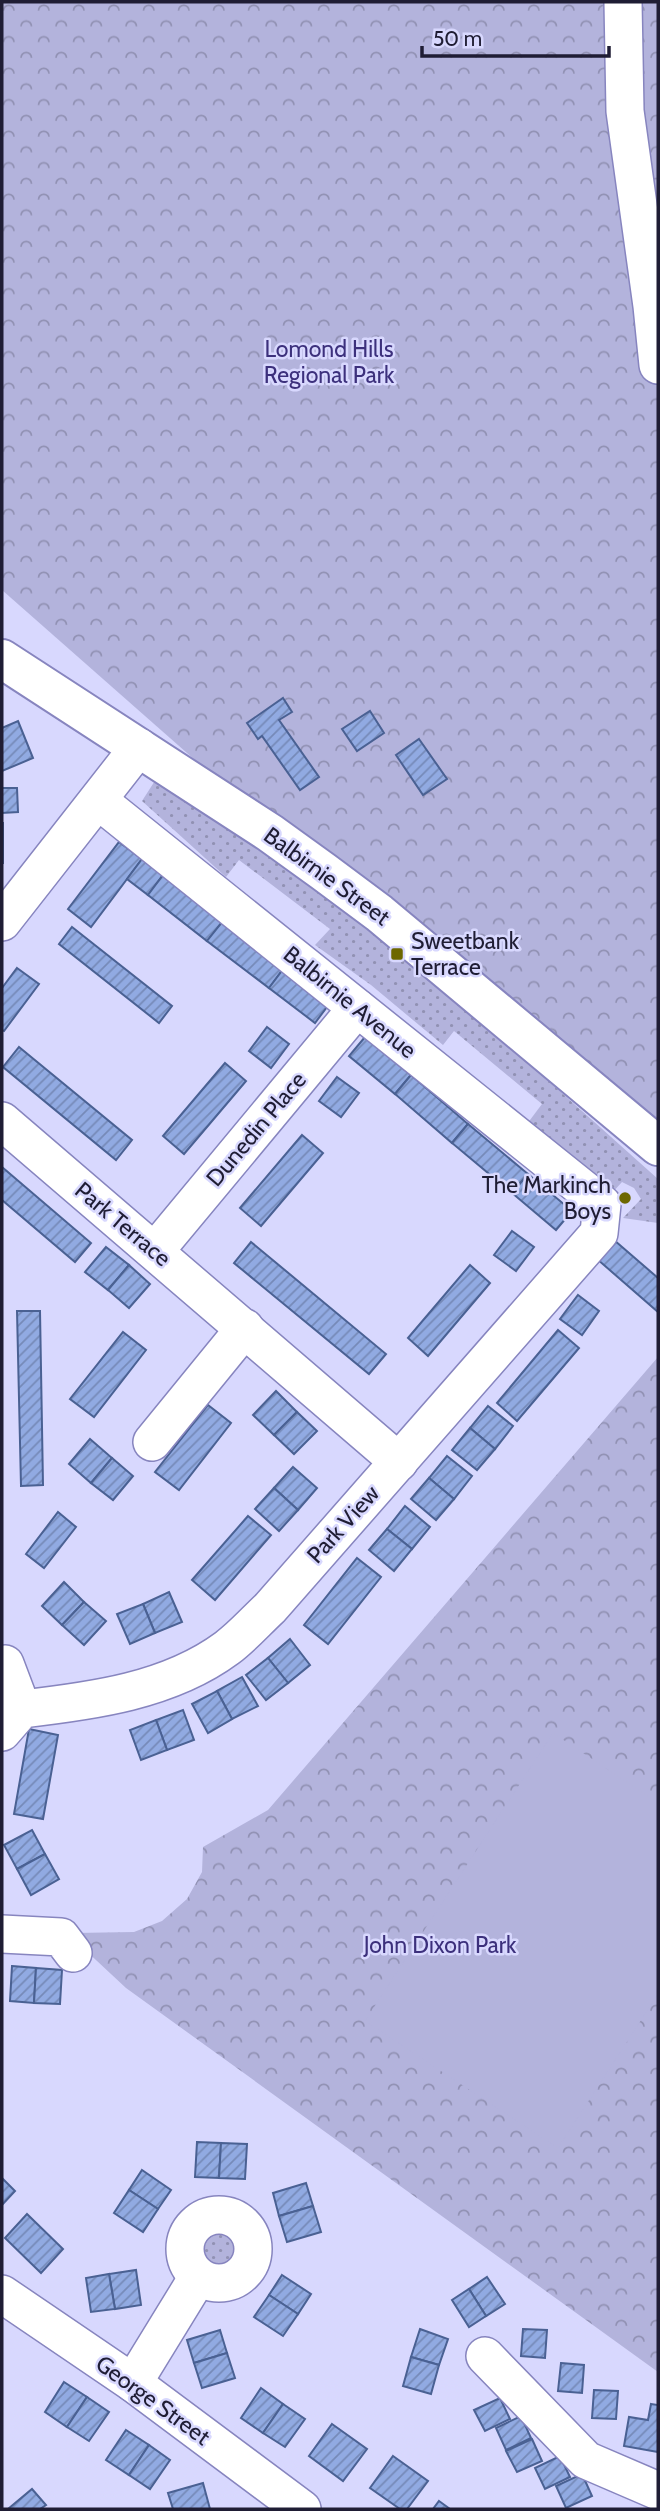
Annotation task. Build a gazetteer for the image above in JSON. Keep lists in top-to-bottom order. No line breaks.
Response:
{"streets":{"main road":["Balbirnie Street"],"street":["Balbirnie Avenue","Dunedin Place","Park Terrace","Park View","George Street"]},"crossings":[["Balbirnie Avenue","Dunedin Place"],["Balbirnie Avenue","Park View"],["Dunedin Place","Park Terrace"],["Park Terrace","Park View"]],"parks":["Lomond Hills Regional Park","John Dixon Park"],"places":{"transit":["Sweetbank Terrace"],"other":["The Markinch Boys"]},"scale_bar":"50 m"}
